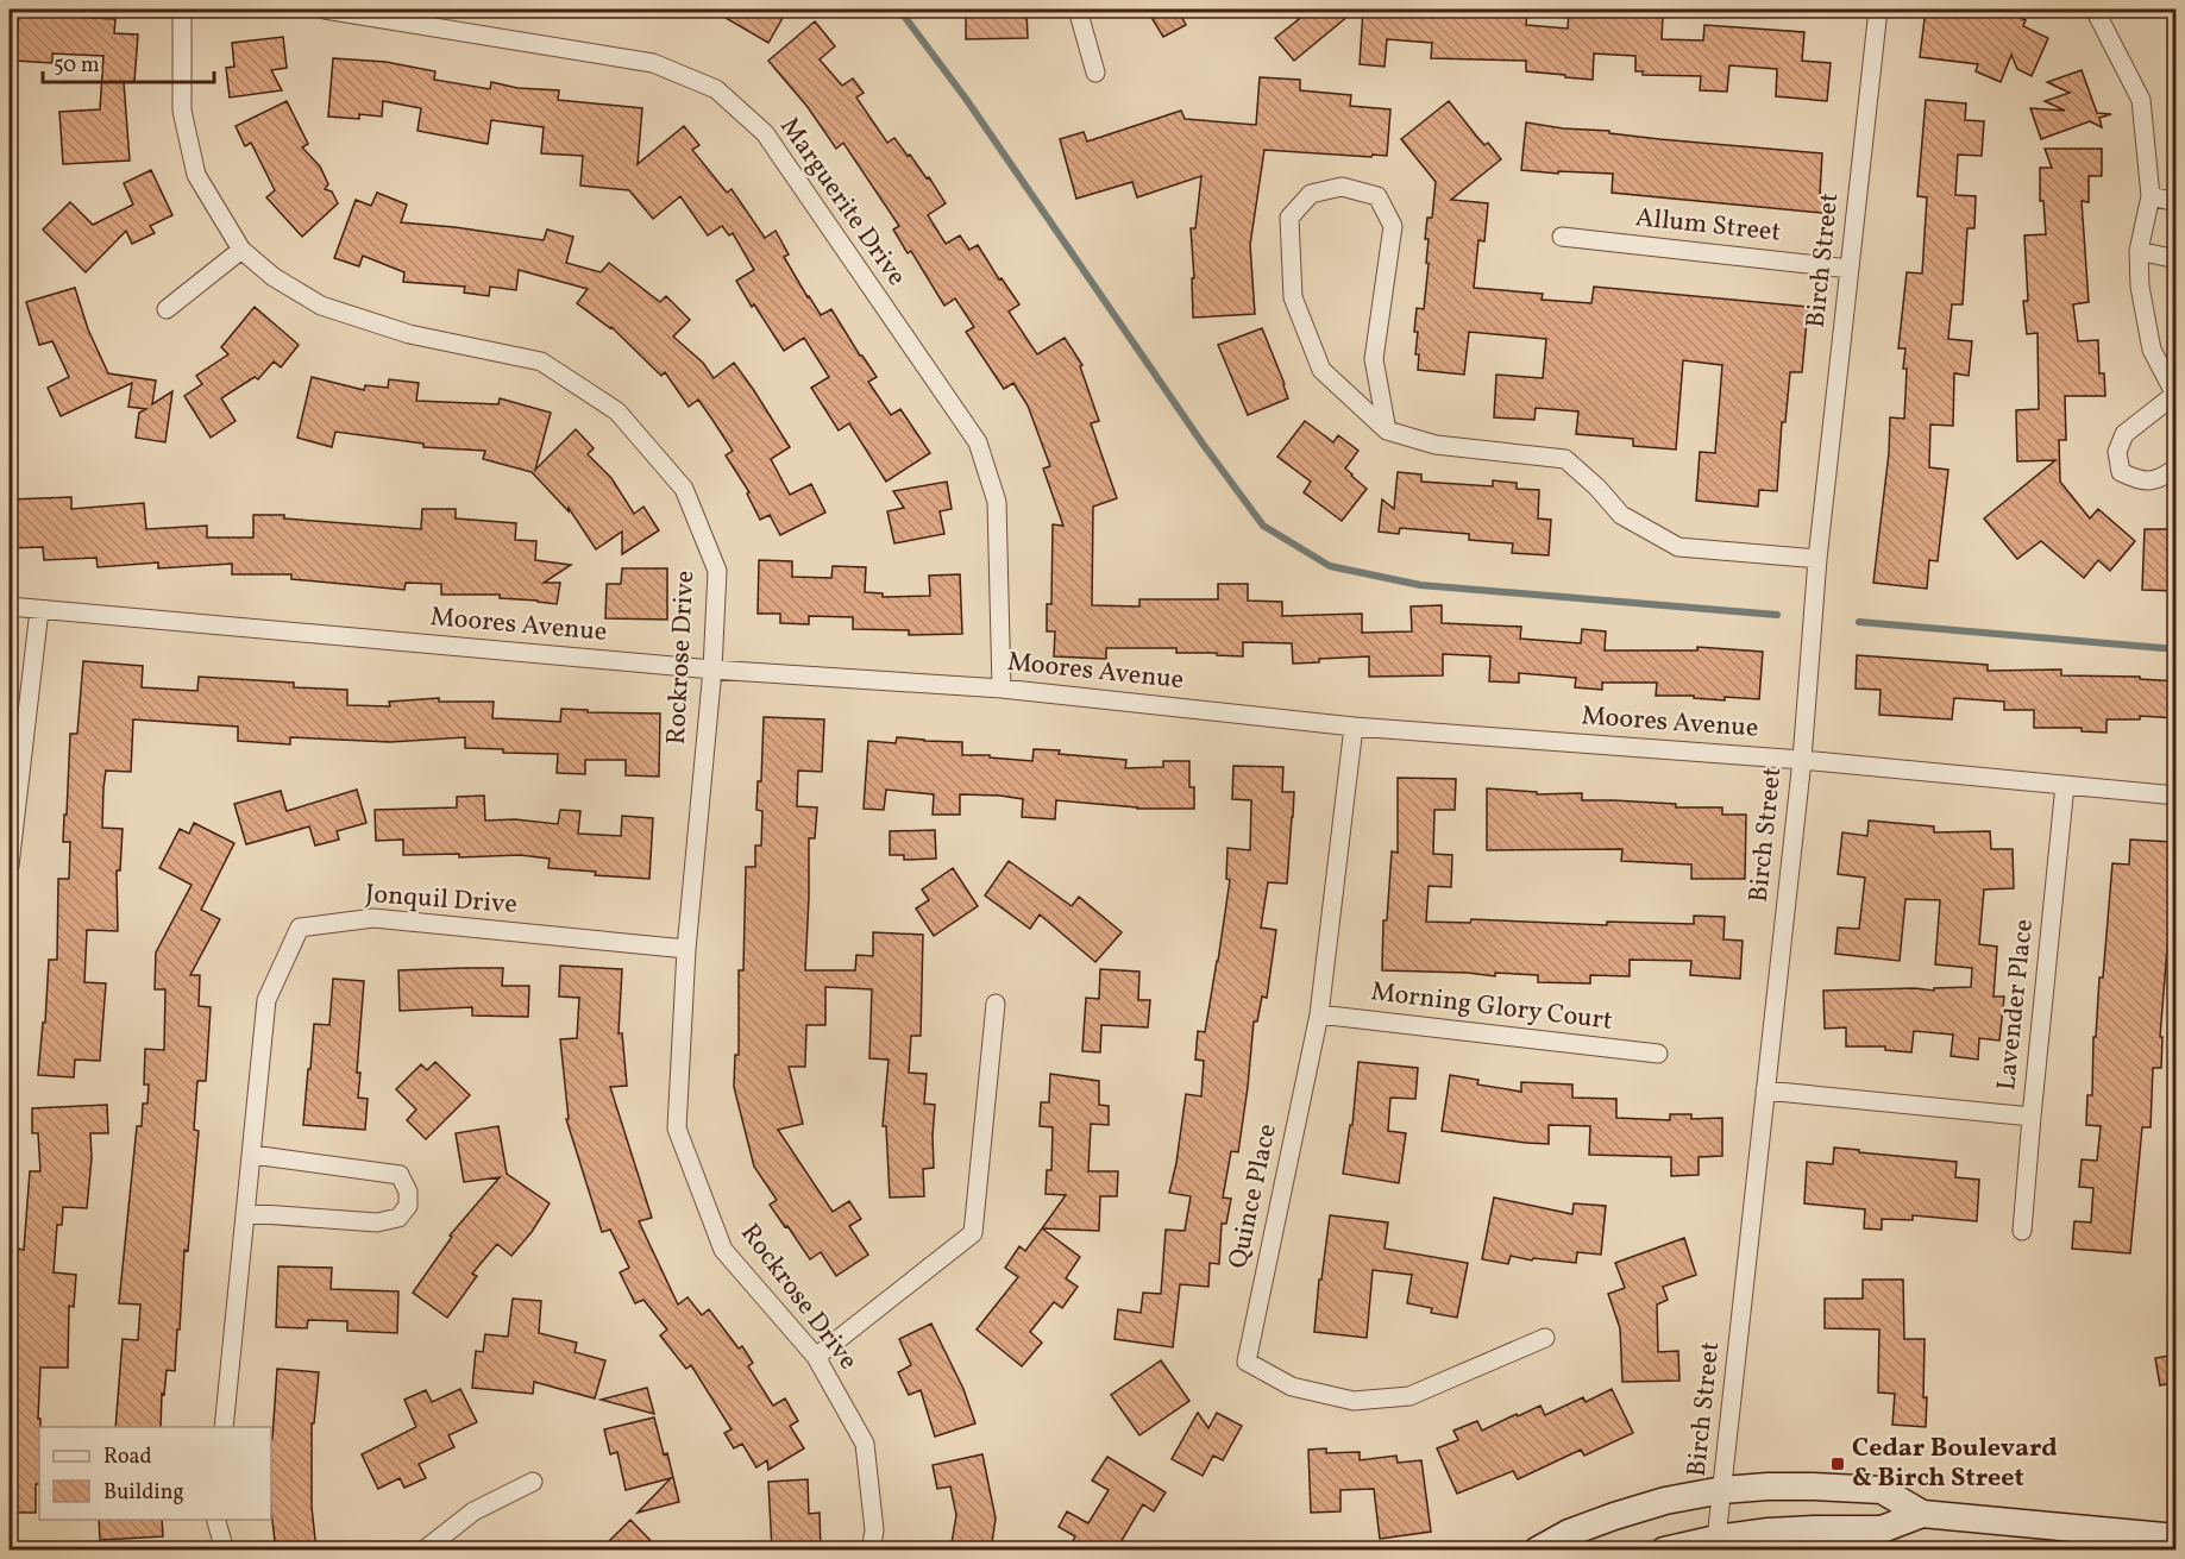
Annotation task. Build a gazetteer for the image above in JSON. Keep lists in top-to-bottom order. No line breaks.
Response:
{"streets":{"street":["Marguerite Drive","Allum Street","Birch Street","Moores Avenue","Rockrose Drive","Jonquil Drive","Lavender Place","Morning Glory Court","Quince Place"]},"crossings":[["Marguerite Drive","Moores Avenue"],["Allum Street","Birch Street"],["Birch Street","Moores Avenue"],["Moores Avenue","Rockrose Drive"],["Moores Avenue","Lavender Place"],["Moores Avenue","Quince Place"],["Rockrose Drive","Jonquil Drive"],["Morning Glory Court","Quince Place"]],"places":{"transit":["Cedar Boulevard & Birch Street"]},"legend":["Road","Building"],"scale_bar":"50 m"}
